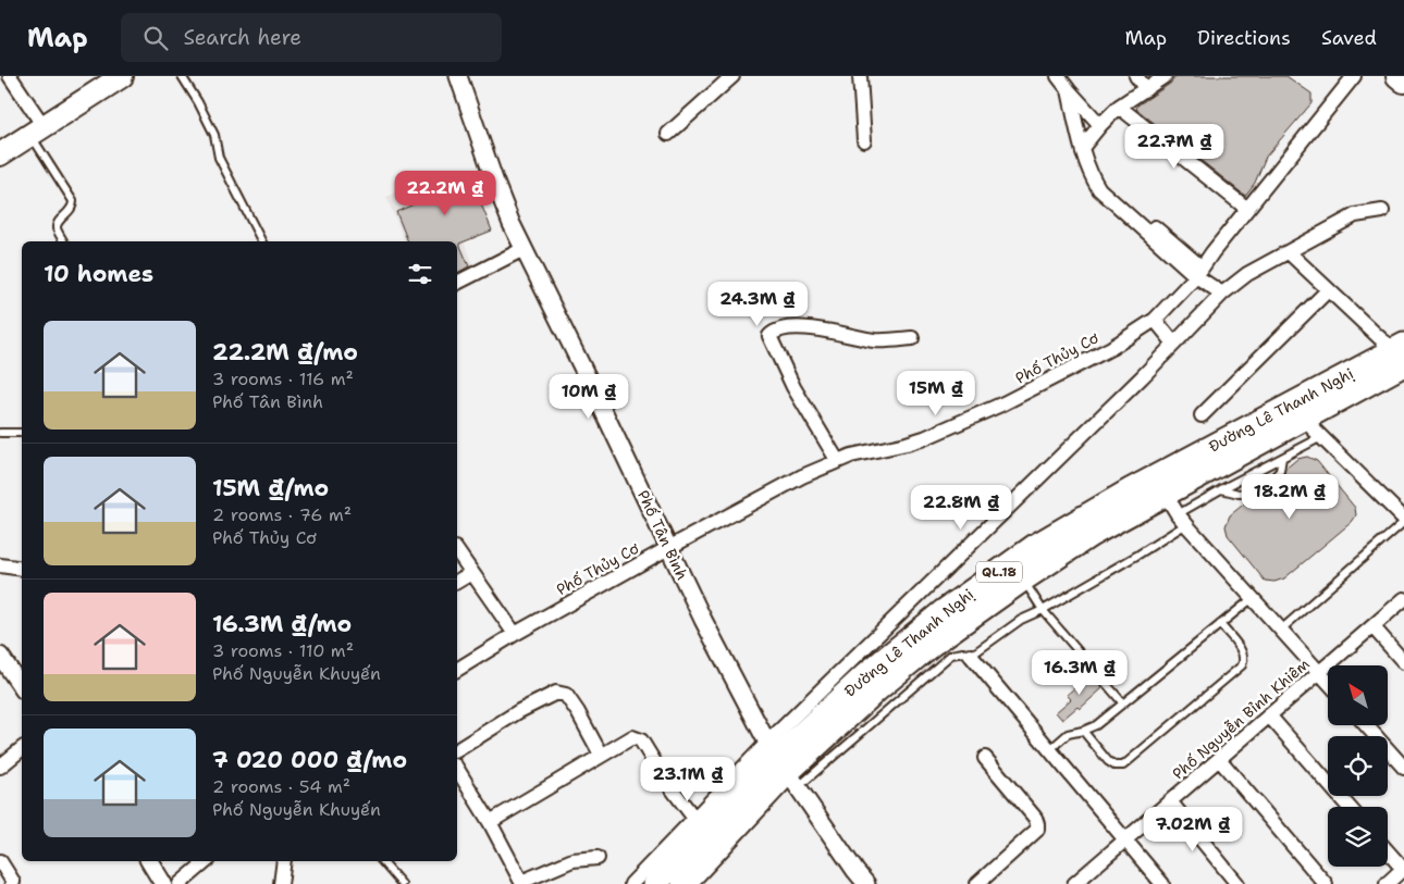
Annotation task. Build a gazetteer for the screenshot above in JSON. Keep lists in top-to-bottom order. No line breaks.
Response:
{"streets":{"highway":["Đường Lê Thanh Nghị","QL.18"],"street":["Phố Thủy Cơ","Phố Tân Bình","Phố Nguyễn Bỉnh Khiêm"]},"crossings":[["Phố Thủy Cơ","Phố Tân Bình"],["Đường Lê Thanh Nghị","Phố Tân Bình"]],"north":"top left","page":{"header":"Map","search":"Search here","nav":["Map","Directions","Saved"],"price":["22.7M ₫","22.2M ₫","24.3M ₫","15M ₫","10M ₫","18.2M ₫","22.8M ₫","16.3M ₫","23.1M ₫","7.02M ₫"],"heading":"10 homes","list":[{"name":"22.2M ₫/mo","note":"3 rooms · 116 m² · Phố Tân Bình"},{"name":"15M ₫/mo","note":"2 rooms · 76 m² · Phố Thủy Cơ"},{"name":"16.3M ₫/mo","note":"3 rooms · 110 m² · Phố Nguyễn Khuyến"},{"name":"7 020 000 ₫/mo","note":"2 rooms · 54 m² · Phố Nguyễn Khuyến"}]}}
